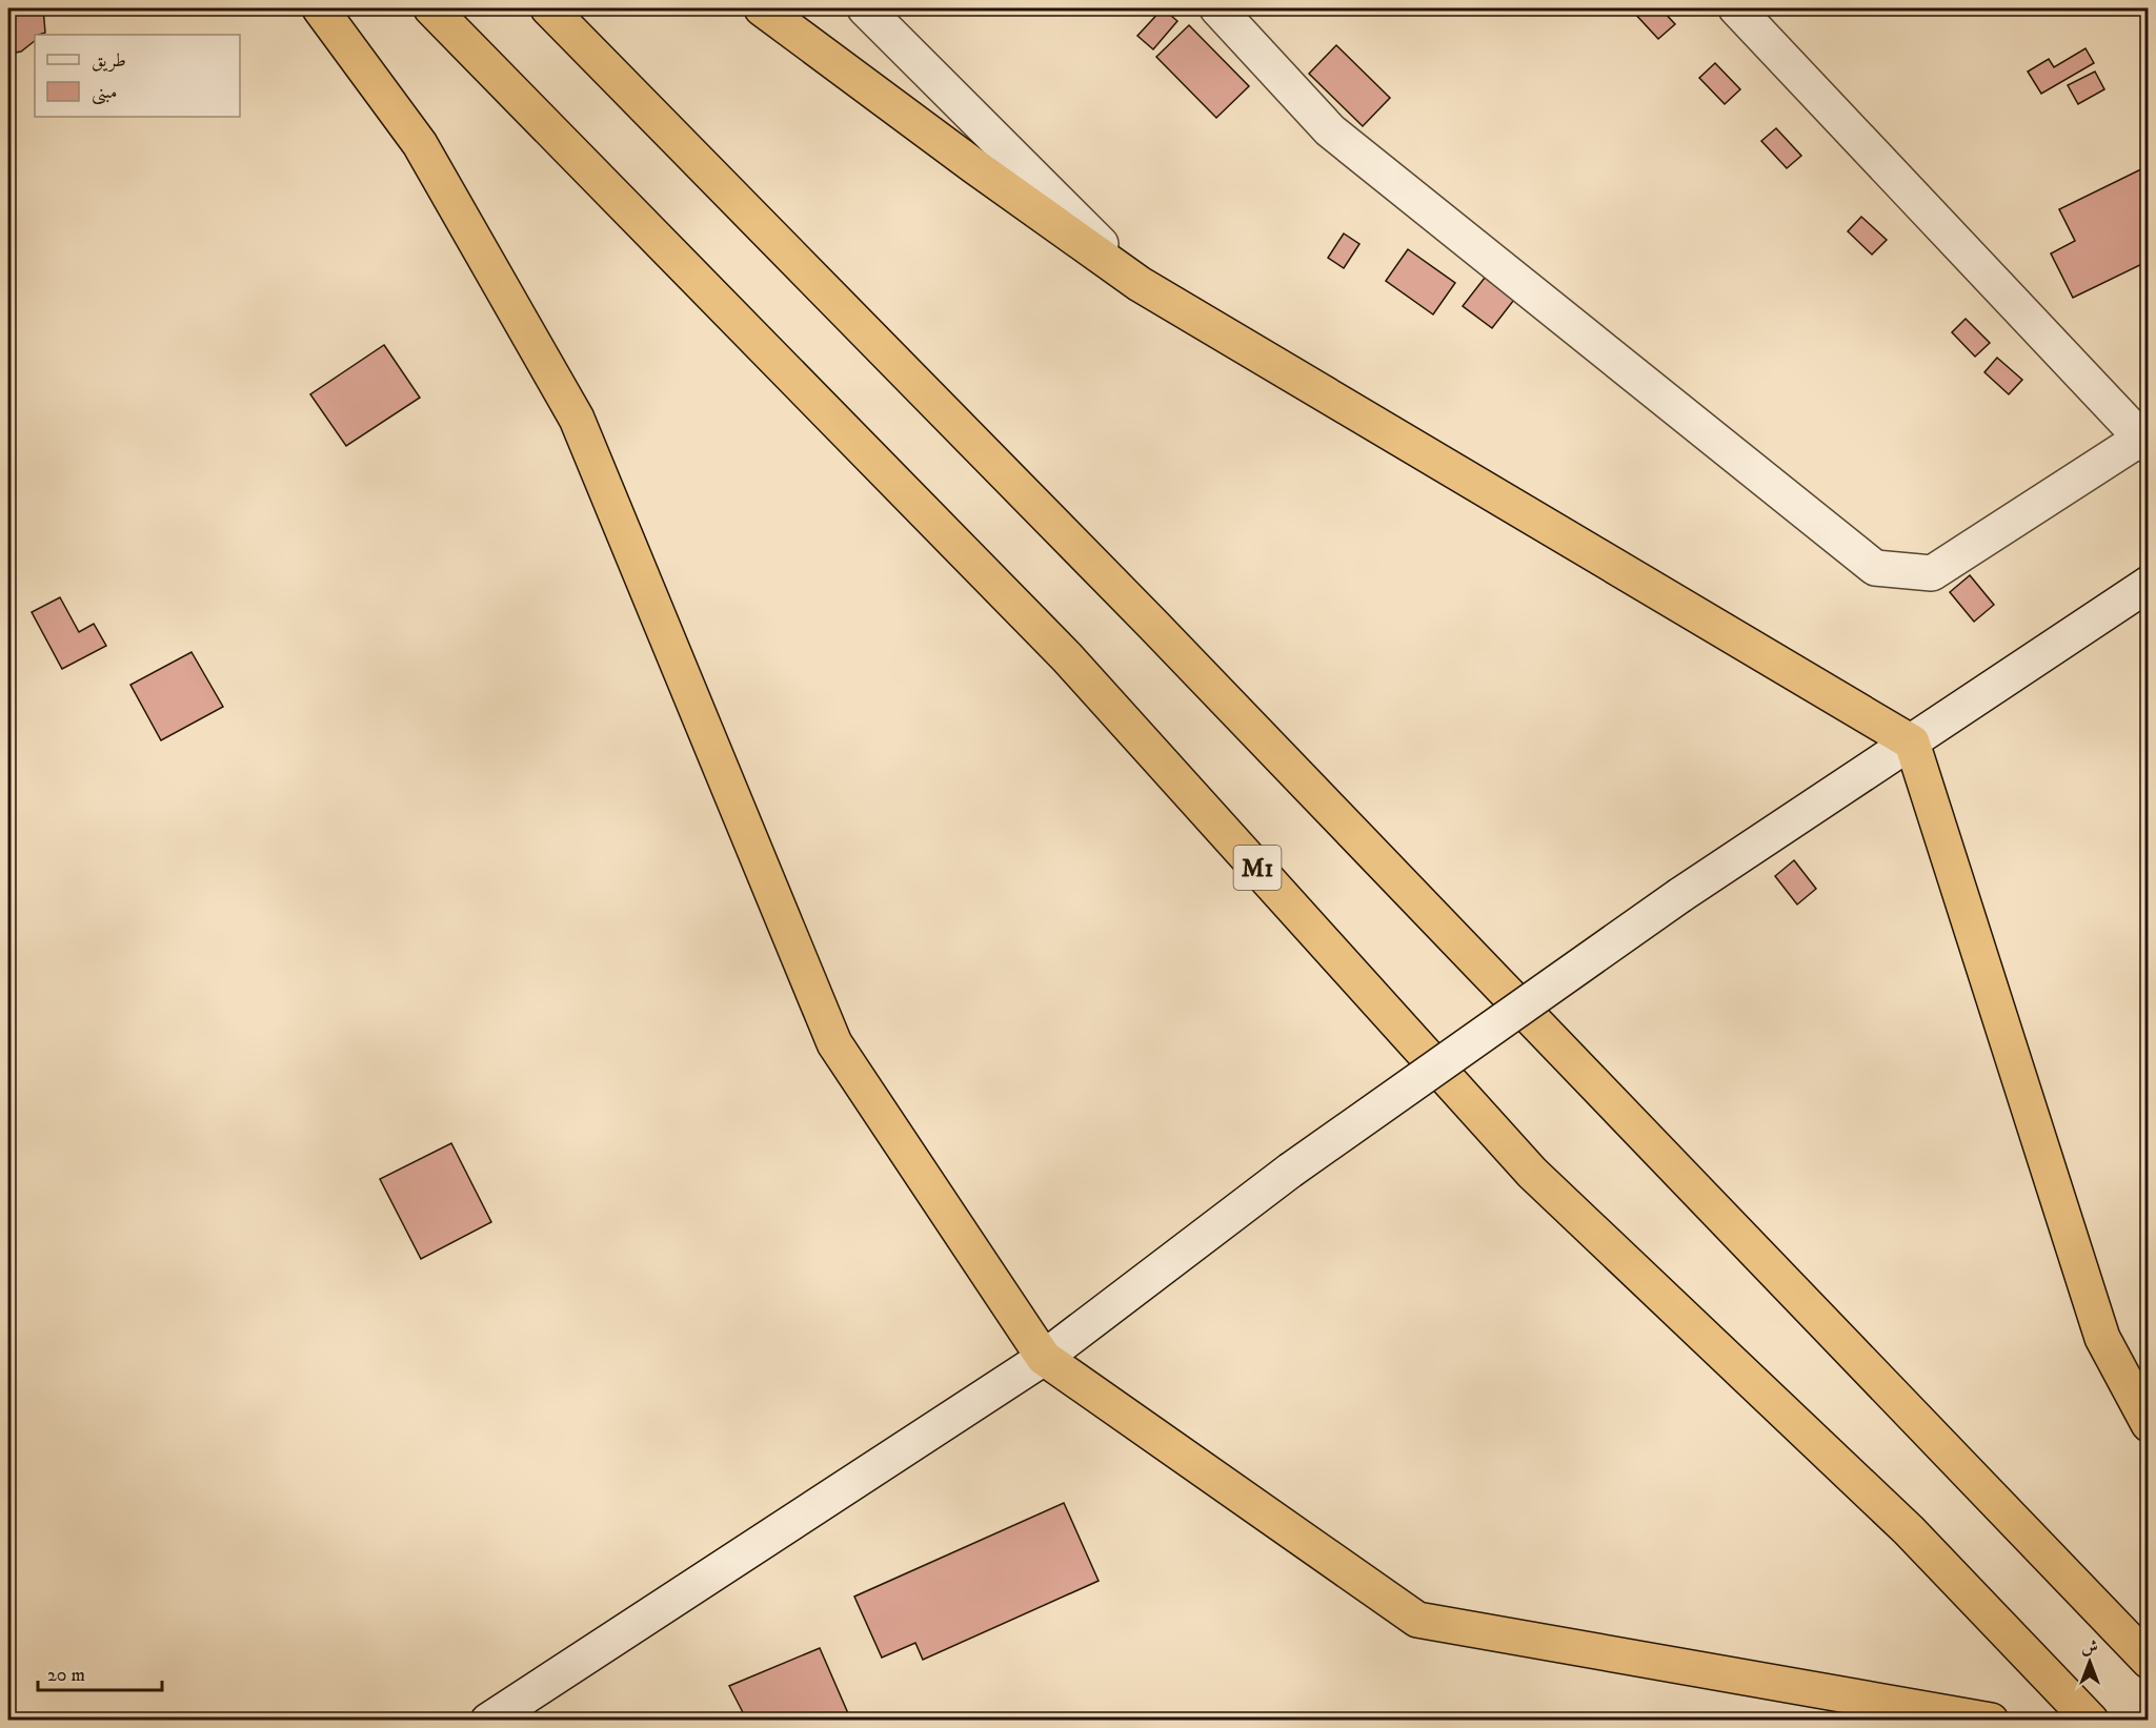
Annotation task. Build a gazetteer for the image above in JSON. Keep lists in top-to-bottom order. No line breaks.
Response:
{"streets":{"highway":["M1"]},"legend":["طريق","مبنى"],"scale_bar":"20 m","north":"top"}
